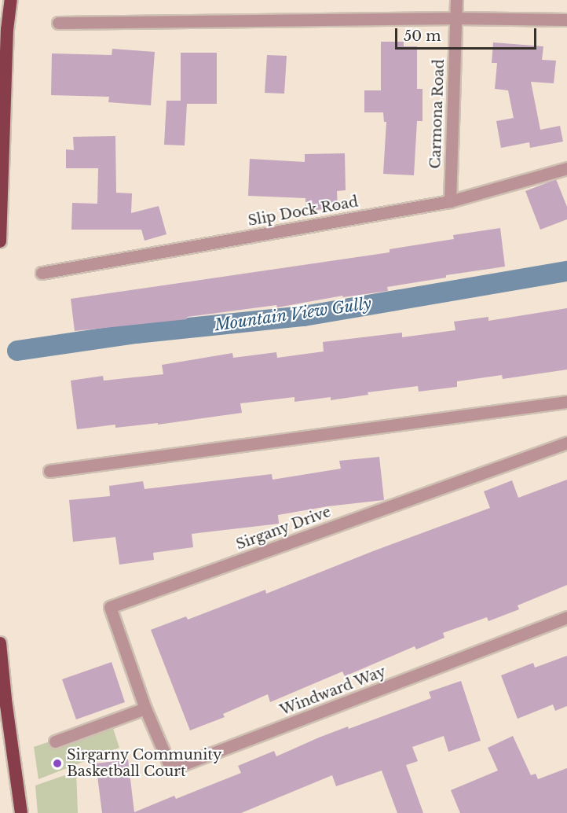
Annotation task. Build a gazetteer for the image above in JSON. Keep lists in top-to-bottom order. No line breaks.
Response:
{"streets":{"street":["Carmona Road","Slip Dock Road","Sirgany Drive","Windward Way"]},"crossings":[["Carmona Road","Slip Dock Road"],["Sirgany Drive","Windward Way"]],"water":["Mountain View Gully"],"places":["Sirgarny Community Basketball Court"],"scale_bar":"50 m"}
